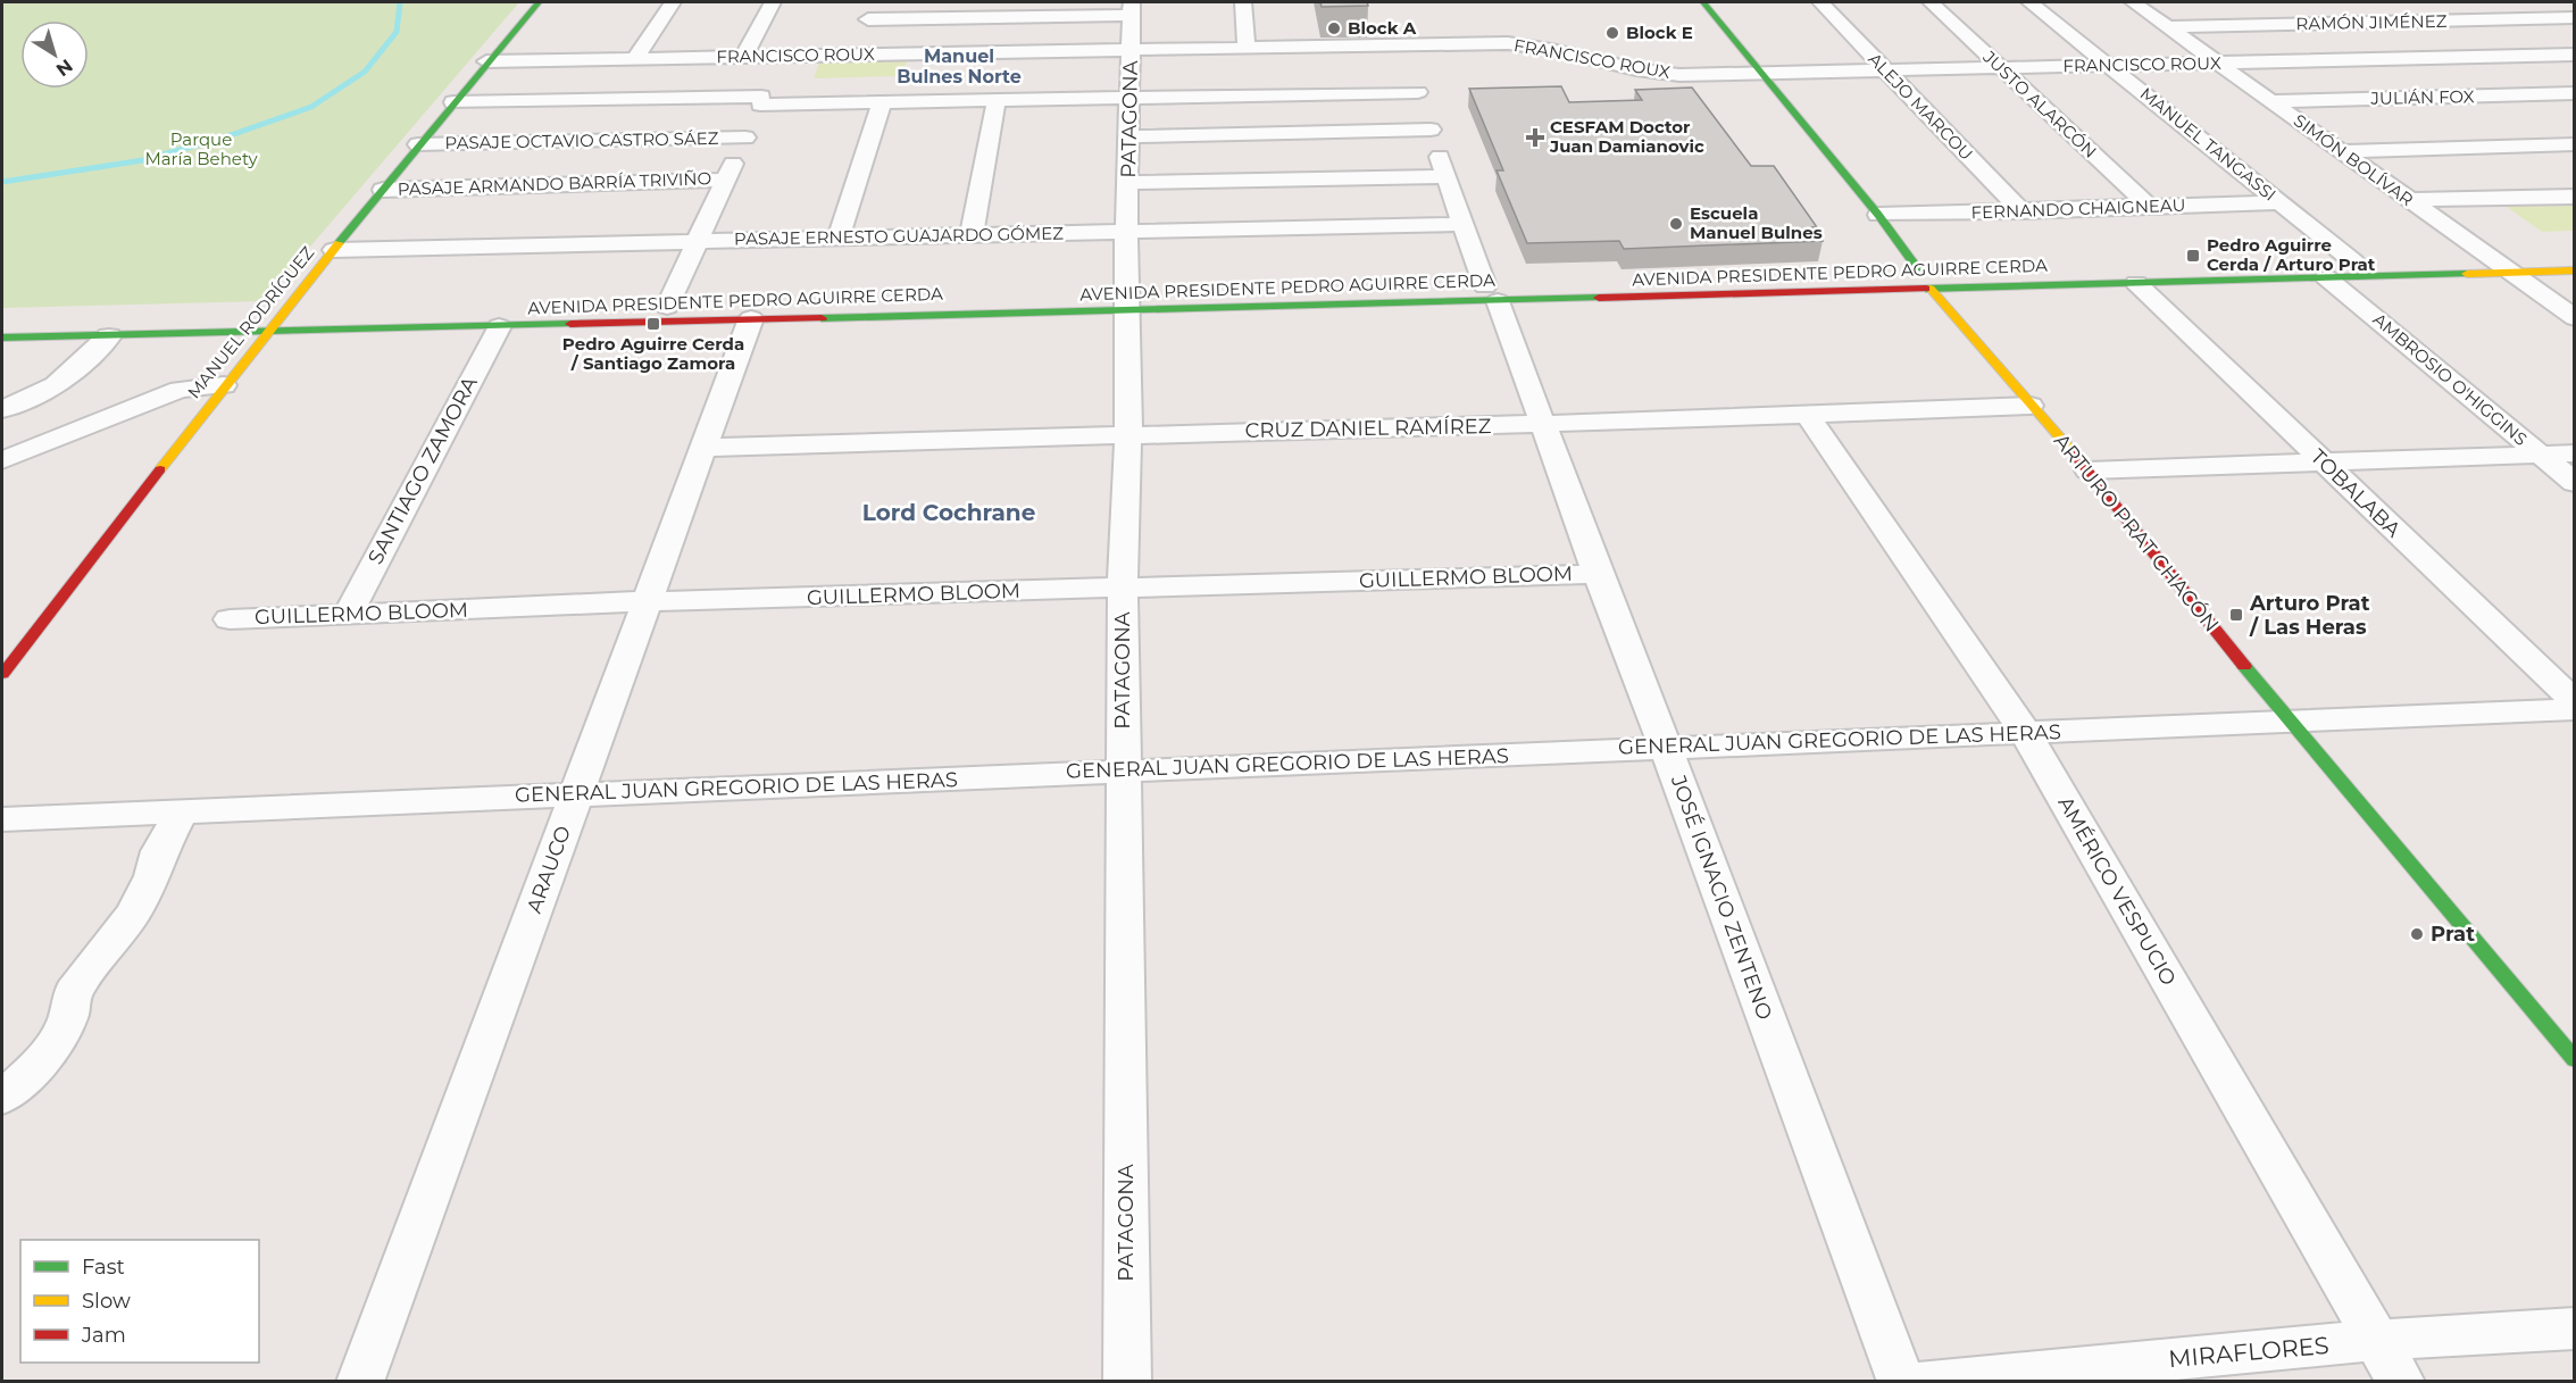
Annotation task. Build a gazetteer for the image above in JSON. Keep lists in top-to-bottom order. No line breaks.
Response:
{"streets":{"main road":["AVENIDA PRESIDENTE PEDRO AGUIRRE CERDA","MANUEL RODRÍGUEZ","ARTURO PRAT CHACÓN"],"street":["RAMÓN JIMÉNEZ","FRANCISCO ROUX","JULIÁN FOX","JUSTO ALARCÓN","ALEJO MARCOU","PATAGONA","PASAJE OCTAVIO CASTRO SÁEZ","MANUEL TANGASSI","SIMÓN BOLÍVAR","PASAJE ARMANDO BARRÍA TRIVIÑO","FERNANDO CHAIGNEAU","PASAJE ERNESTO GUAJARDO GÓMEZ","AMBROSIO O'HIGGINS","CRUZ DANIEL RAMÍREZ","SANTIAGO ZAMORA","TOBALABA","GUILLERMO BLOOM","GENERAL JUAN GREGORIO DE LAS HERAS","ARAUCO","AMÉRICO VESPUCIO","JOSÉ IGNACIO ZENTENO","MIRAFLORES"]},"crossings":[["RAMÓN JIMÉNEZ","SIMÓN BOLÍVAR"],["FRANCISCO ROUX","JUSTO ALARCÓN"],["FRANCISCO ROUX","ALEJO MARCOU"],["FRANCISCO ROUX","PATAGONA"],["FRANCISCO ROUX","MANUEL TANGASSI"],["FRANCISCO ROUX","SIMÓN BOLÍVAR"],["FRANCISCO ROUX","MANUEL RODRÍGUEZ"],["FRANCISCO ROUX","ARTURO PRAT CHACÓN"],["FRANCISCO ROUX","JOSÉ IGNACIO ZENTENO"],["JULIÁN FOX","SIMÓN BOLÍVAR"],["JUSTO ALARCÓN","FERNANDO CHAIGNEAU"],["ALEJO MARCOU","FERNANDO CHAIGNEAU"],["PATAGONA","PASAJE ERNESTO GUAJARDO GÓMEZ"],["PATAGONA","AVENIDA PRESIDENTE PEDRO AGUIRRE CERDA"],["PATAGONA","CRUZ DANIEL RAMÍREZ"],["PATAGONA","GUILLERMO BLOOM"],["PATAGONA","GENERAL JUAN GREGORIO DE LAS HERAS"],["PASAJE OCTAVIO CASTRO SÁEZ","MANUEL RODRÍGUEZ"],["MANUEL TANGASSI","FERNANDO CHAIGNEAU"],["MANUEL TANGASSI","AVENIDA PRESIDENTE PEDRO AGUIRRE CERDA"],["SIMÓN BOLÍVAR","AVENIDA PRESIDENTE PEDRO AGUIRRE CERDA"],["PASAJE ARMANDO BARRÍA TRIVIÑO","MANUEL RODRÍGUEZ"],["FERNANDO CHAIGNEAU","ARTURO PRAT CHACÓN"],["PASAJE ERNESTO GUAJARDO GÓMEZ","MANUEL RODRÍGUEZ"],["PASAJE ERNESTO GUAJARDO GÓMEZ","JOSÉ IGNACIO ZENTENO"],["AVENIDA PRESIDENTE PEDRO AGUIRRE CERDA","MANUEL RODRÍGUEZ"],["AVENIDA PRESIDENTE PEDRO AGUIRRE CERDA","AMBROSIO O'HIGGINS"],["AVENIDA PRESIDENTE PEDRO AGUIRRE CERDA","SANTIAGO ZAMORA"],["AVENIDA PRESIDENTE PEDRO AGUIRRE CERDA","TOBALABA"],["AVENIDA PRESIDENTE PEDRO AGUIRRE CERDA","ARTURO PRAT CHACÓN"],["AVENIDA PRESIDENTE PEDRO AGUIRRE CERDA","ARAUCO"],["AVENIDA PRESIDENTE PEDRO AGUIRRE CERDA","JOSÉ IGNACIO ZENTENO"],["CRUZ DANIEL RAMÍREZ","ARTURO PRAT CHACÓN"],["CRUZ DANIEL RAMÍREZ","ARAUCO"],["CRUZ DANIEL RAMÍREZ","AMÉRICO VESPUCIO"],["CRUZ DANIEL RAMÍREZ","JOSÉ IGNACIO ZENTENO"],["SANTIAGO ZAMORA","GUILLERMO BLOOM"],["ARTURO PRAT CHACÓN","GENERAL JUAN GREGORIO DE LAS HERAS"],["GUILLERMO BLOOM","ARAUCO"],["GUILLERMO BLOOM","JOSÉ IGNACIO ZENTENO"],["GENERAL JUAN GREGORIO DE LAS HERAS","ARAUCO"],["GENERAL JUAN GREGORIO DE LAS HERAS","AMÉRICO VESPUCIO"],["GENERAL JUAN GREGORIO DE LAS HERAS","JOSÉ IGNACIO ZENTENO"],["AMÉRICO VESPUCIO","MIRAFLORES"]],"districts":["Manuel Bulnes Norte","Lord Cochrane"],"parks":["Parque María Behety"],"places":{"other":["Block A","Block E","Escuela Manuel Bulnes","Prat"],"health":["CESFAM Doctor Juan Damianovic"],"transit":["Pedro Aguirre Cerda / Arturo Prat","Pedro Aguirre Cerda / Santiago Zamora","Arturo Prat / Las Heras"]},"legend":["Fast","Slow","Jam"],"north":"bottom right"}
